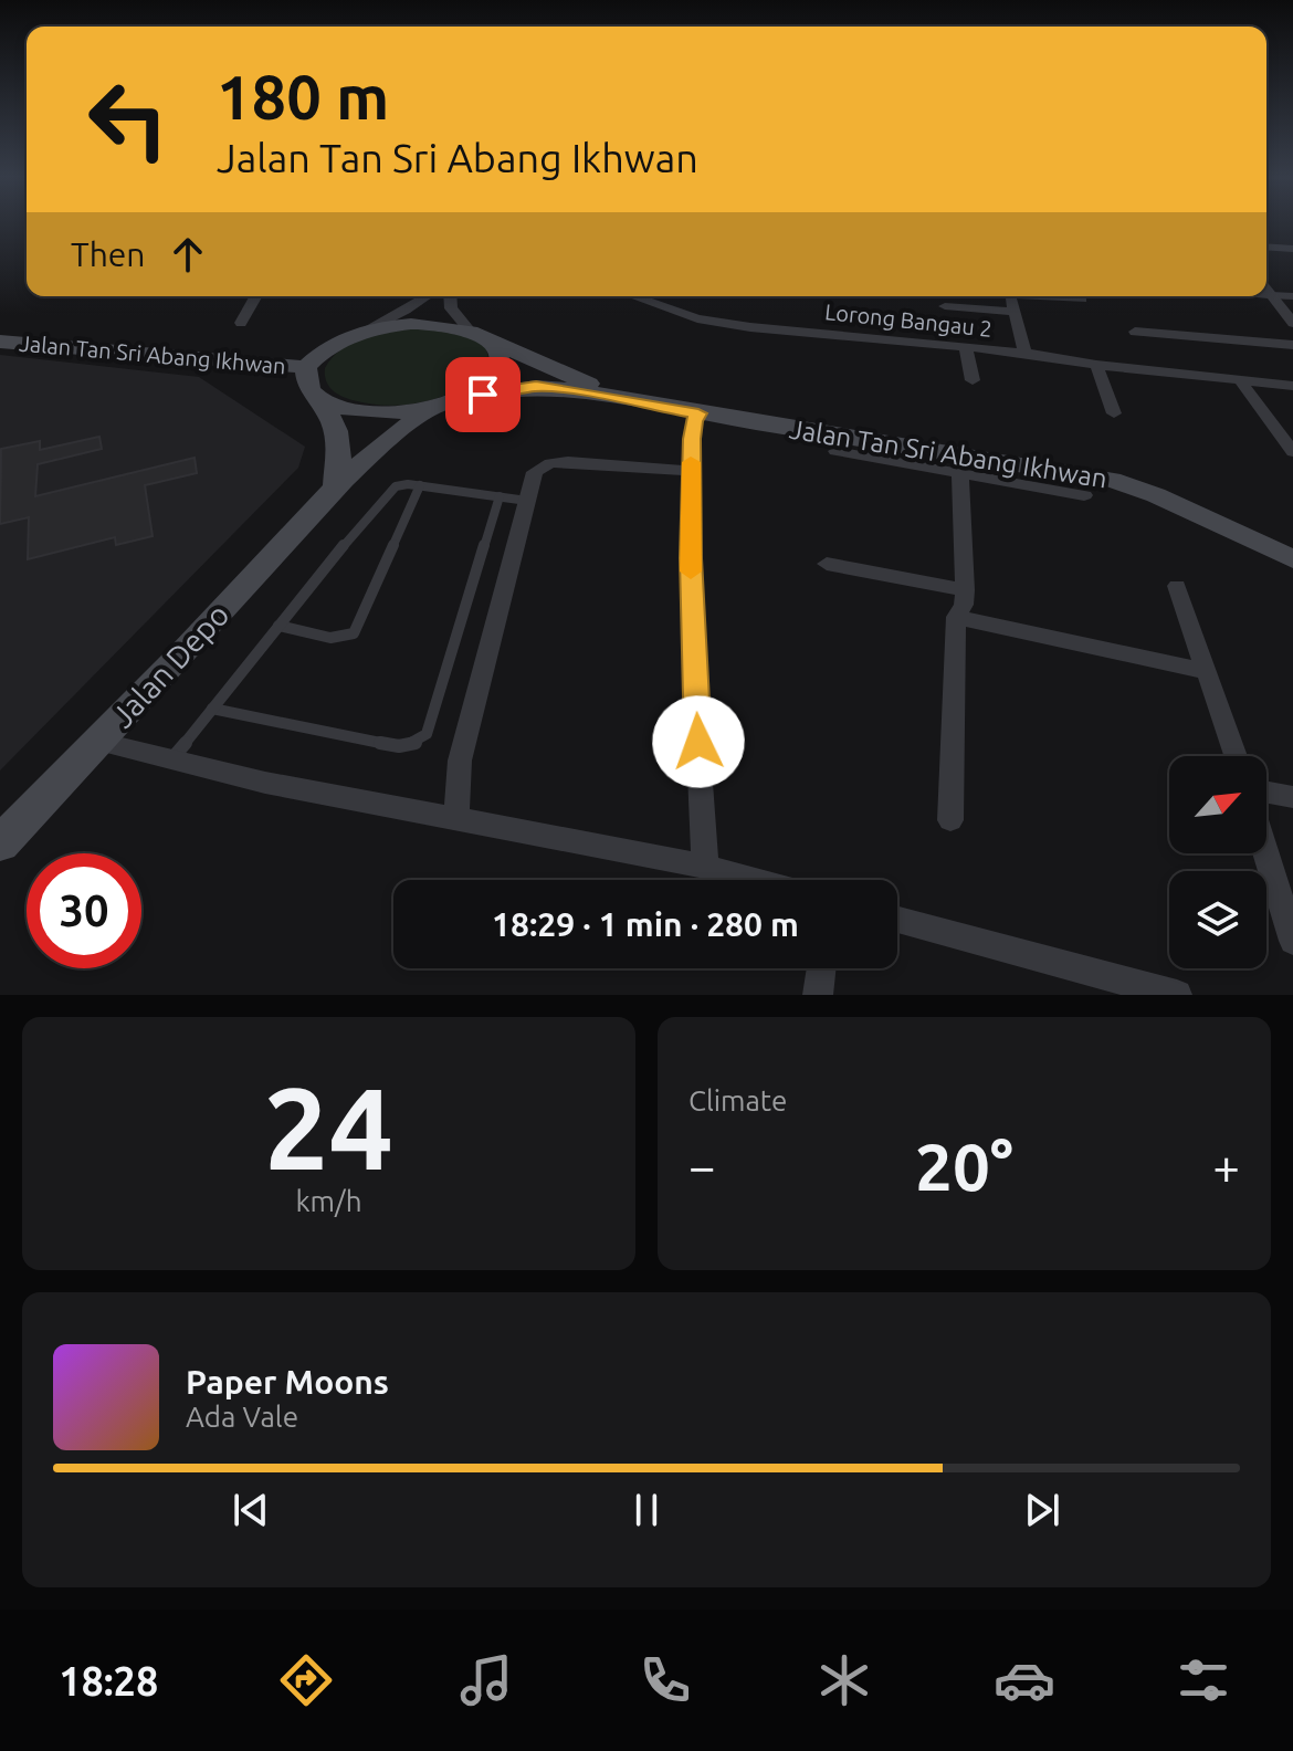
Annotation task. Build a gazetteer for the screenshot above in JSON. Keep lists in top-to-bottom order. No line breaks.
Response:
{"streets":{"street":["Lorong Bangau 2","Jalan Tan Sri Abang Ikhwan","Jalan Depo"]},"north":"top right","page":{"turn":["180 m","Jalan Tan Sri Abang Ikhwan"],"then":"Then","limit":"30","trip":"18:29 · 1 min · 280 m","tile":[["24","km/h"],"Climate"],"heat":["−","20°","+"],"song":["Paper Moons","Ada Vale"],"tabs":"18:28"}}
